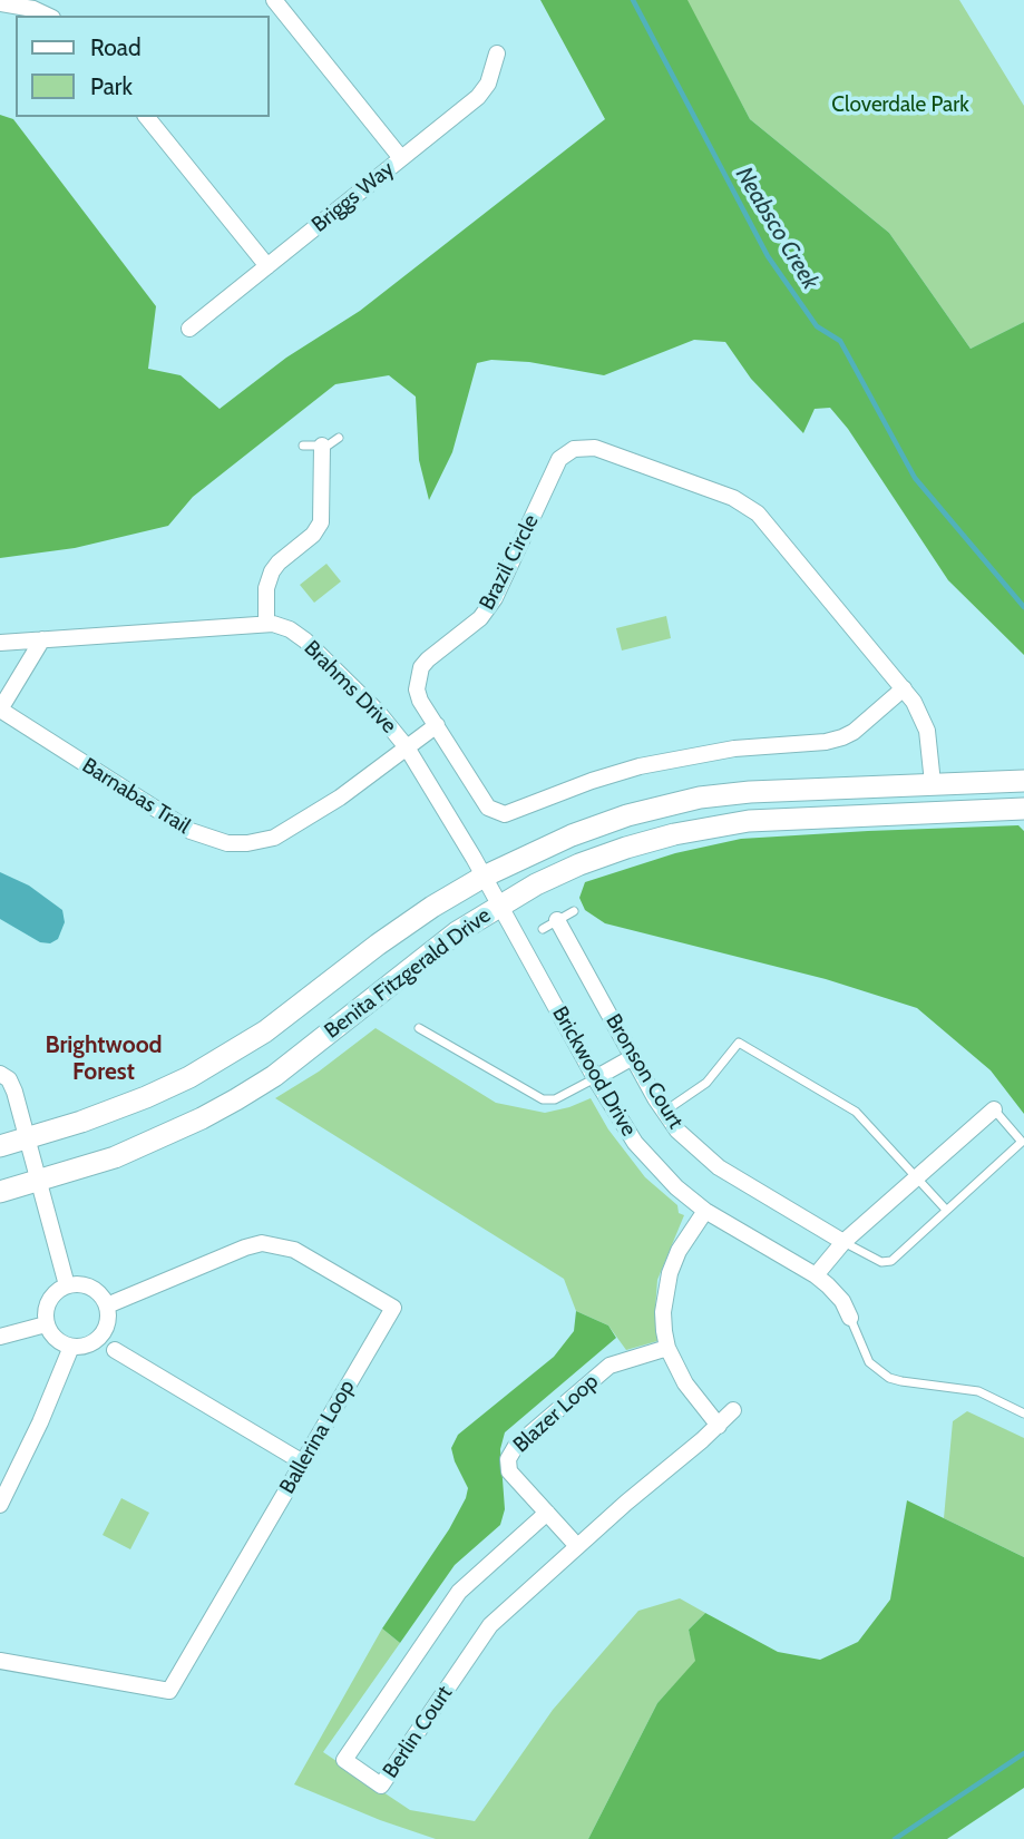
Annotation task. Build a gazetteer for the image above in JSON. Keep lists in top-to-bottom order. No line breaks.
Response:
{"streets":{"main road":["Benita Fitzgerald Drive"],"street":["Briggs Way","Brazil Circle","Brahms Drive","Barnabas Trail","Brickwood Drive","Bronson Court","Blazer Loop","Ballerina Loop","Berlin Court"]},"crossings":[["Brazil Circle","Barnabas Trail"],["Brazil Circle","Benita Fitzgerald Drive"],["Brahms Drive","Barnabas Trail"],["Brahms Drive","Benita Fitzgerald Drive"],["Brahms Drive","Brickwood Drive"],["Benita Fitzgerald Drive","Brickwood Drive"],["Blazer Loop","Berlin Court"]],"districts":["Brightwood Forest"],"water":["Neabsco Creek"],"parks":["Cloverdale Park"],"legend":["Road","Park"]}
